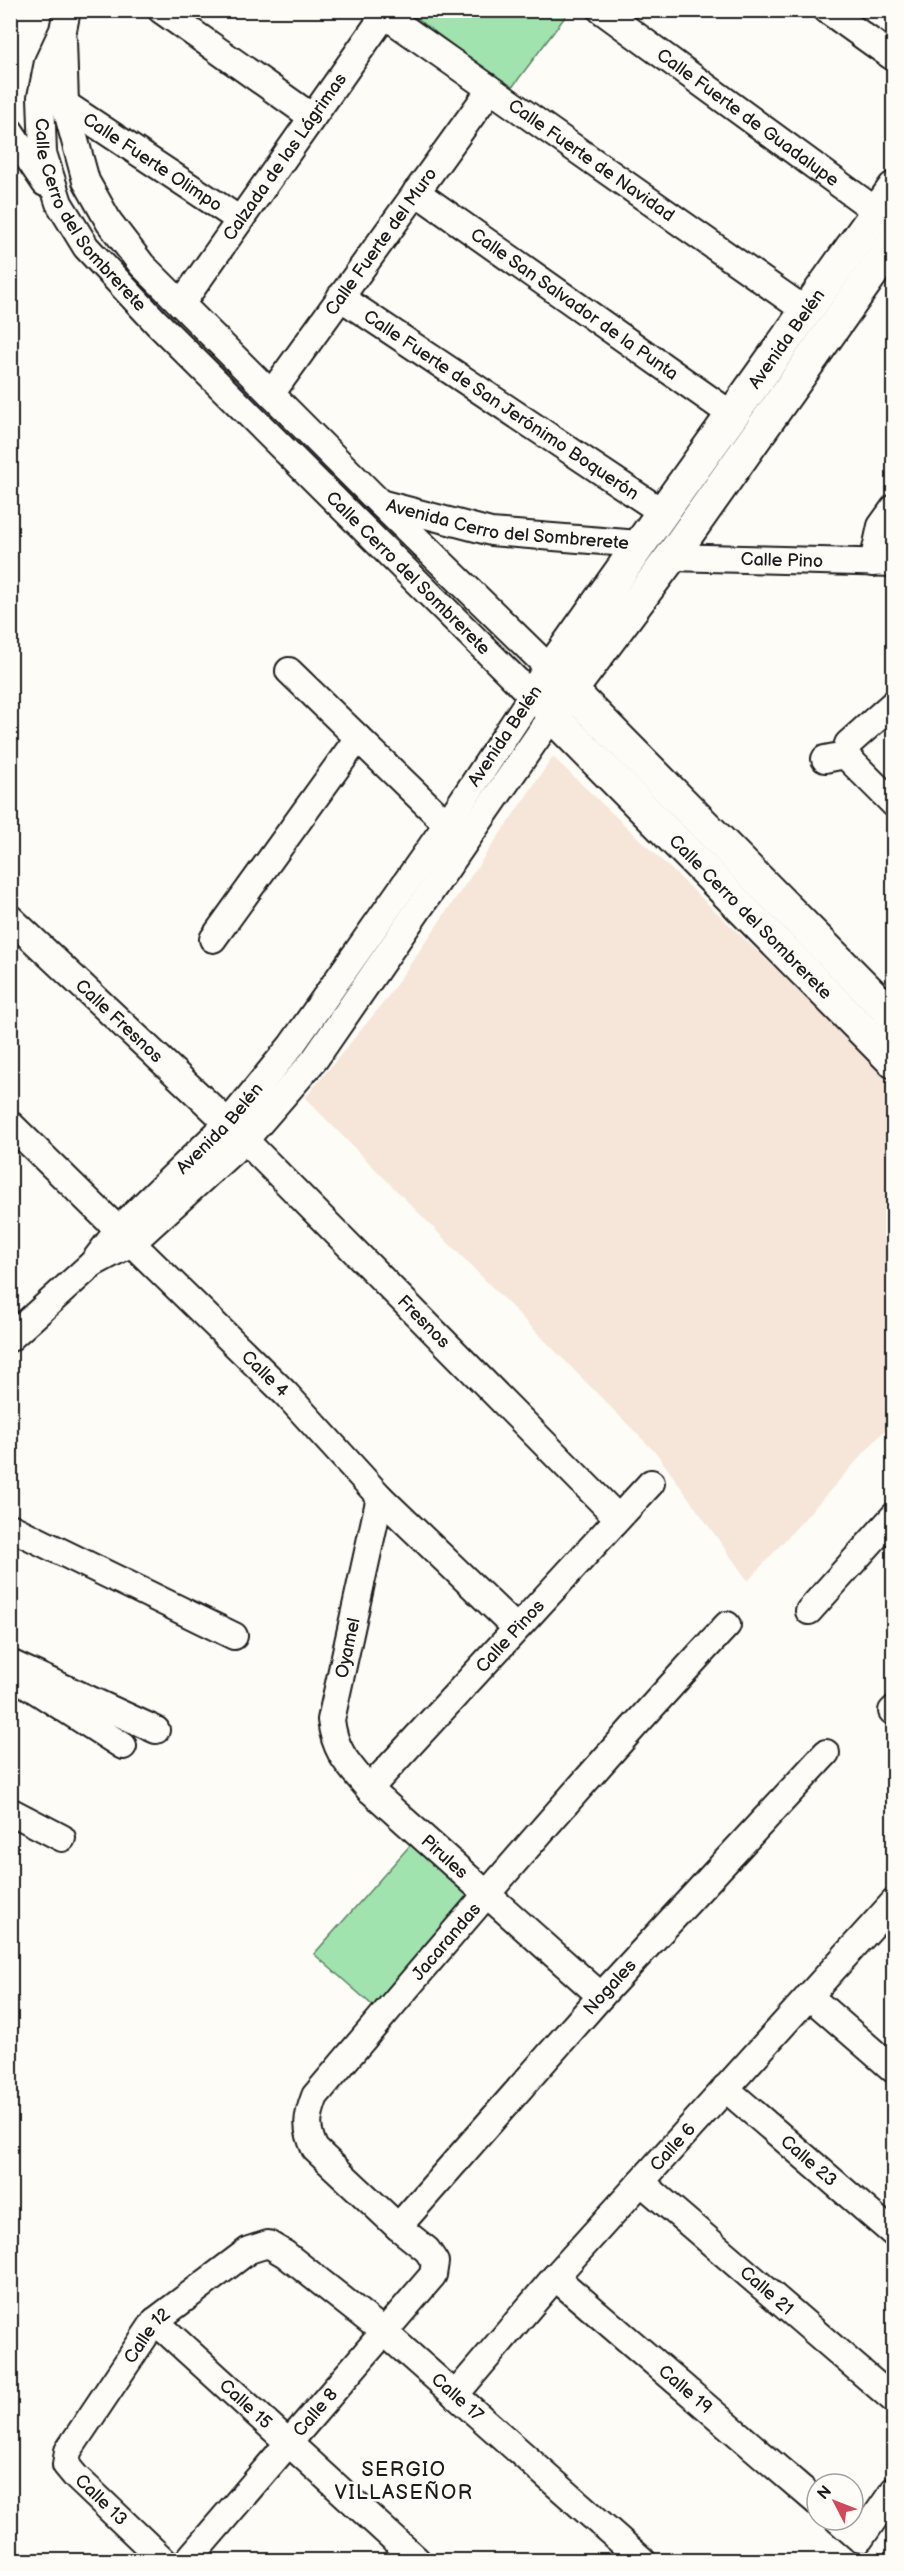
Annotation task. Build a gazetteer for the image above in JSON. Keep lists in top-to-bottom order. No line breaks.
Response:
{"streets":{"main road":["Calle Cerro del Sombrerete","Avenida Belén"],"street":["Calle Fuerte de Guadalupe","Calzada de las Lágrimas","Calle Fuerte de Navidad","Calle Fuerte Olimpo","Calle Fuerte del Muro","Calle San Salvador de la Punta","Calle Fuerte de San Jerónimo Boquerón","Avenida Cerro del Sombrerete","Calle Pino","Calle Fresnos","Fresnos","Calle 4","Calle Pinos","Oyamel","Pirules","Jacarandas","Nogales","Calle 6","Calle 23","Calle 21","Calle 12","Calle 19","Calle 17","Calle 15","Calle 8","Calle 13"]},"crossings":[["Calle Fuerte de Guadalupe","Avenida Belén"],["Calzada de las Lágrimas","Calle Fuerte de Navidad"],["Calzada de las Lágrimas","Calle Fuerte Olimpo"],["Calzada de las Lágrimas","Calle Cerro del Sombrerete"],["Calle Fuerte de Navidad","Calle Fuerte del Muro"],["Calle Fuerte de Navidad","Avenida Belén"],["Calle Fuerte Olimpo","Calle Cerro del Sombrerete"],["Calle Cerro del Sombrerete","Calle Fuerte del Muro"],["Calle Cerro del Sombrerete","Avenida Belén"],["Calle Cerro del Sombrerete","Avenida Cerro del Sombrerete"],["Calle Fuerte del Muro","Calle San Salvador de la Punta"],["Calle Fuerte del Muro","Calle Fuerte de San Jerónimo Boquerón"],["Calle San Salvador de la Punta","Avenida Belén"],["Avenida Belén","Calle Fuerte de San Jerónimo Boquerón"],["Avenida Belén","Avenida Cerro del Sombrerete"],["Avenida Belén","Calle Pino"],["Avenida Belén","Calle Fresnos"],["Avenida Belén","Fresnos"],["Avenida Belén","Calle 4"],["Calle Fresnos","Fresnos"],["Fresnos","Calle Pinos"],["Calle 4","Calle Pinos"],["Calle 4","Oyamel"],["Calle Pinos","Oyamel"],["Calle Pinos","Pirules"],["Oyamel","Pirules"],["Pirules","Jacarandas"],["Pirules","Nogales"],["Jacarandas","Nogales"],["Jacarandas","Calle 8"],["Calle 6","Calle 23"],["Calle 6","Calle 21"],["Calle 6","Calle 19"],["Calle 6","Calle 17"],["Calle 12","Calle 17"],["Calle 12","Calle 15"],["Calle 12","Calle 13"],["Calle 17","Calle 8"],["Calle 15","Calle 8"]],"districts":["SERGIO VILLASEÑOR"],"north":"top left"}
